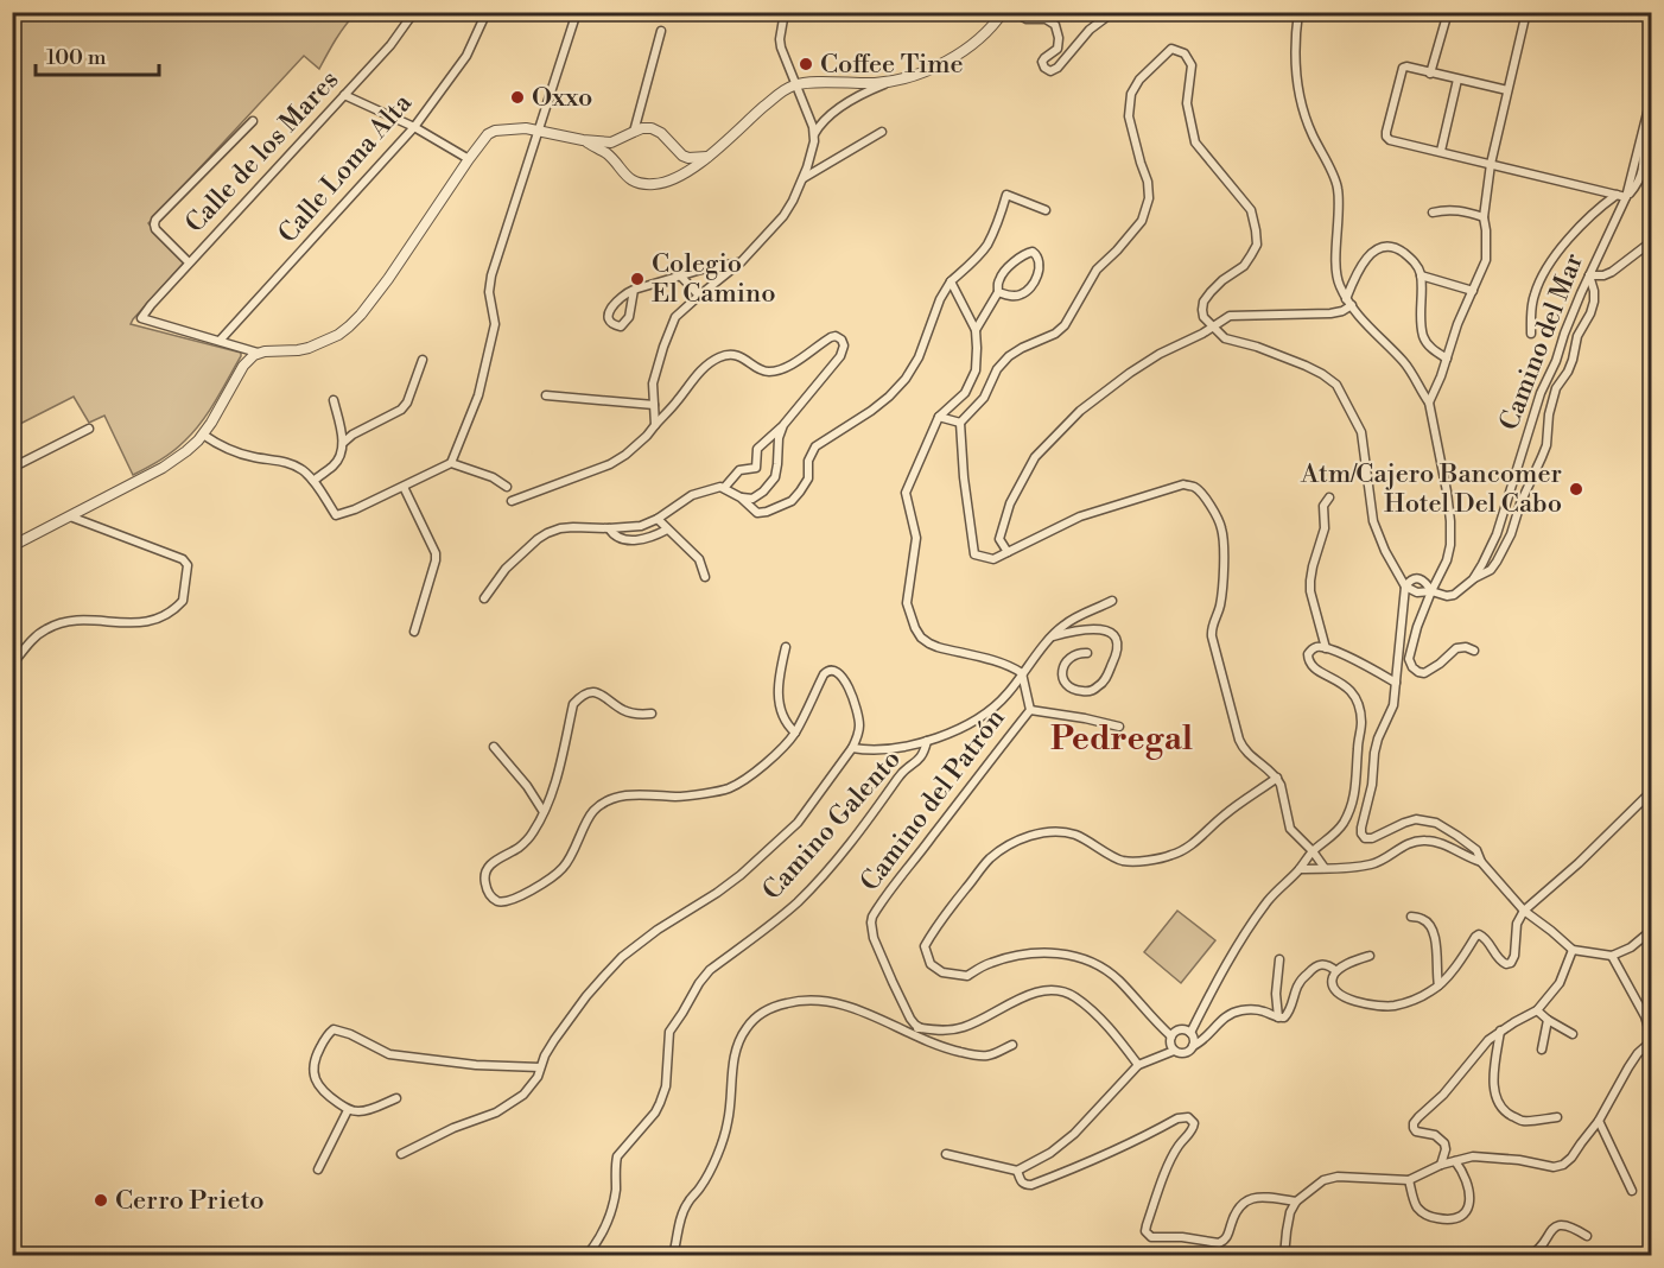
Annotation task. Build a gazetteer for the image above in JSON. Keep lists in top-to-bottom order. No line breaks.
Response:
{"streets":{"street":["Calle de los Mares","Calle Loma Alta","Camino del Mar","Camino del Patrón","Camino Galento"]},"crossings":[["Calle de los Mares","Calle Loma Alta"]],"districts":["Pedregal"],"places":["Coffee Time","Oxxo","Colegio El Camino","Atm/Cajero Bancomer Hotel Del Cabo","Cerro Prieto"],"scale_bar":"100 m"}
